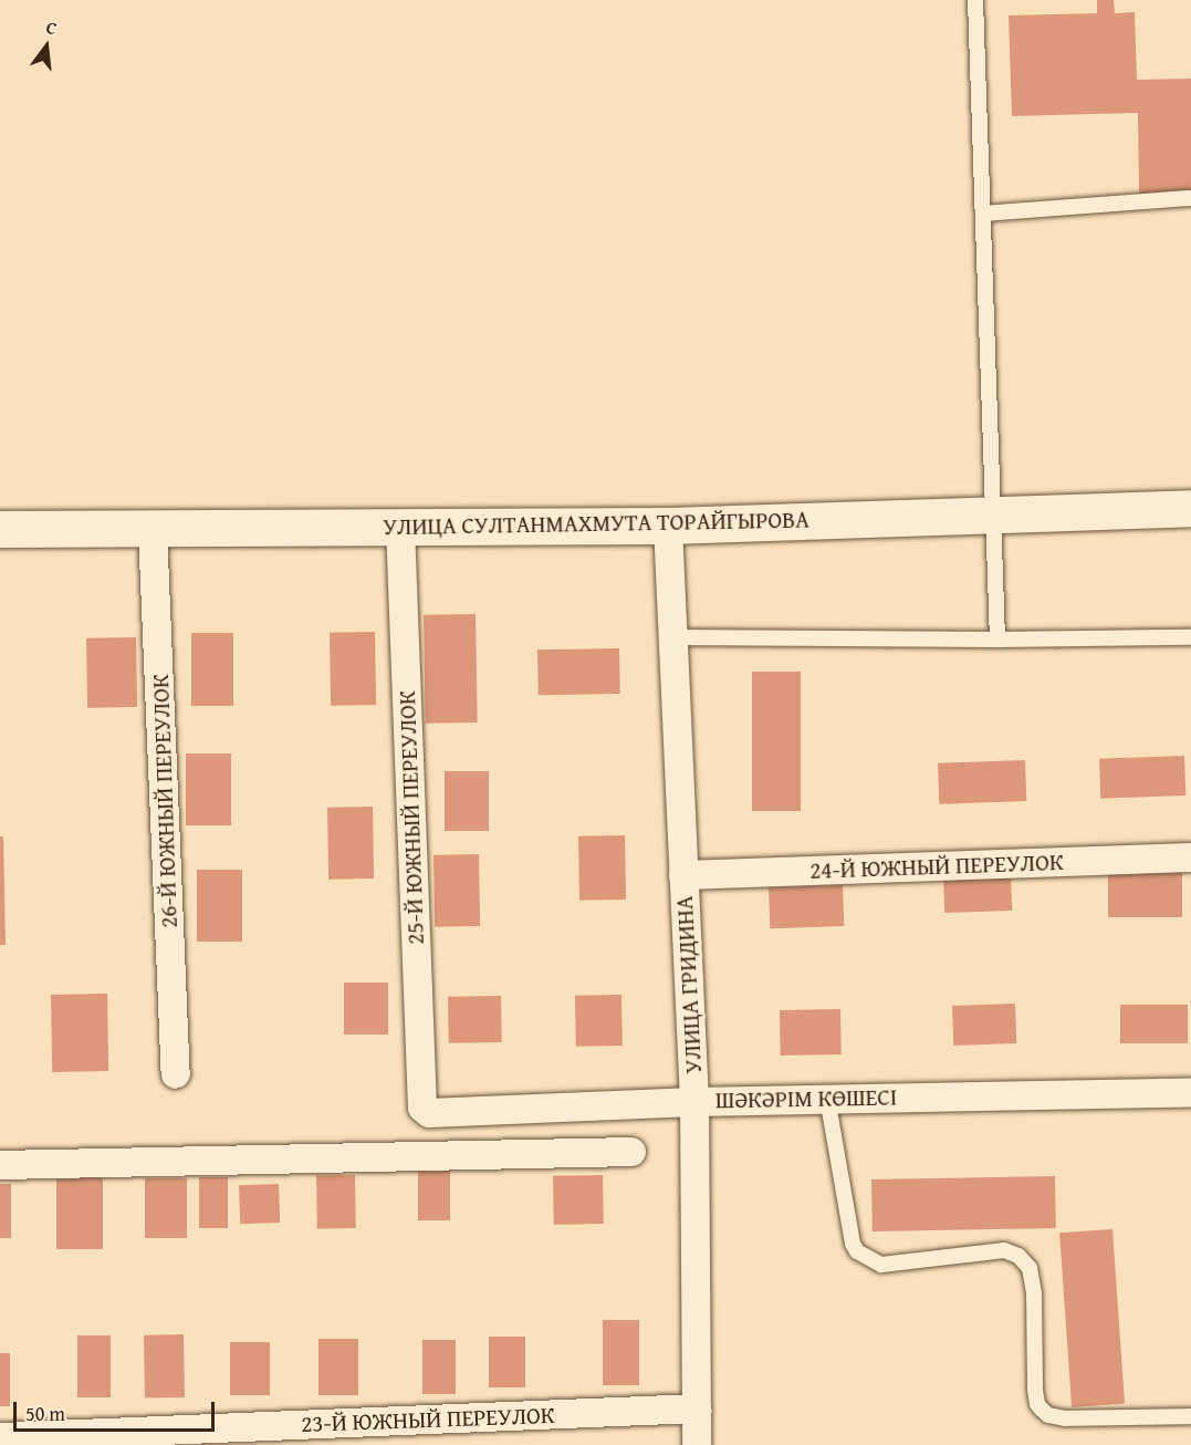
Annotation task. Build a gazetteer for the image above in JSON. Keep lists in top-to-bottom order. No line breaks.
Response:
{"streets":{"main road":["УЛИЦА СУЛТАНМАХМУТА ТОРАЙГЫРОВА"],"street":["26-Й ЮЖНЫЙ ПЕРЕУЛОК","25-Й ЮЖНЫЙ ПЕРЕУЛОК","24-Й ЮЖНЫЙ ПЕРЕУЛОК","УЛИЦА ГРИДИНА","ШӘКӘРІМ КӨШЕСІ","23-Й ЮЖНЫЙ ПЕРЕУЛОК"]},"crossings":[["УЛИЦА СУЛТАНМАХМУТА ТОРАЙГЫРОВА","26-Й ЮЖНЫЙ ПЕРЕУЛОК"],["УЛИЦА СУЛТАНМАХМУТА ТОРАЙГЫРОВА","25-Й ЮЖНЫЙ ПЕРЕУЛОК"],["УЛИЦА СУЛТАНМАХМУТА ТОРАЙГЫРОВА","УЛИЦА ГРИДИНА"],["25-Й ЮЖНЫЙ ПЕРЕУЛОК","ШӘКӘРІМ КӨШЕСІ"],["24-Й ЮЖНЫЙ ПЕРЕУЛОК","УЛИЦА ГРИДИНА"],["УЛИЦА ГРИДИНА","ШӘКӘРІМ КӨШЕСІ"],["УЛИЦА ГРИДИНА","23-Й ЮЖНЫЙ ПЕРЕУЛОК"]],"scale_bar":"50 m","north":"top"}
